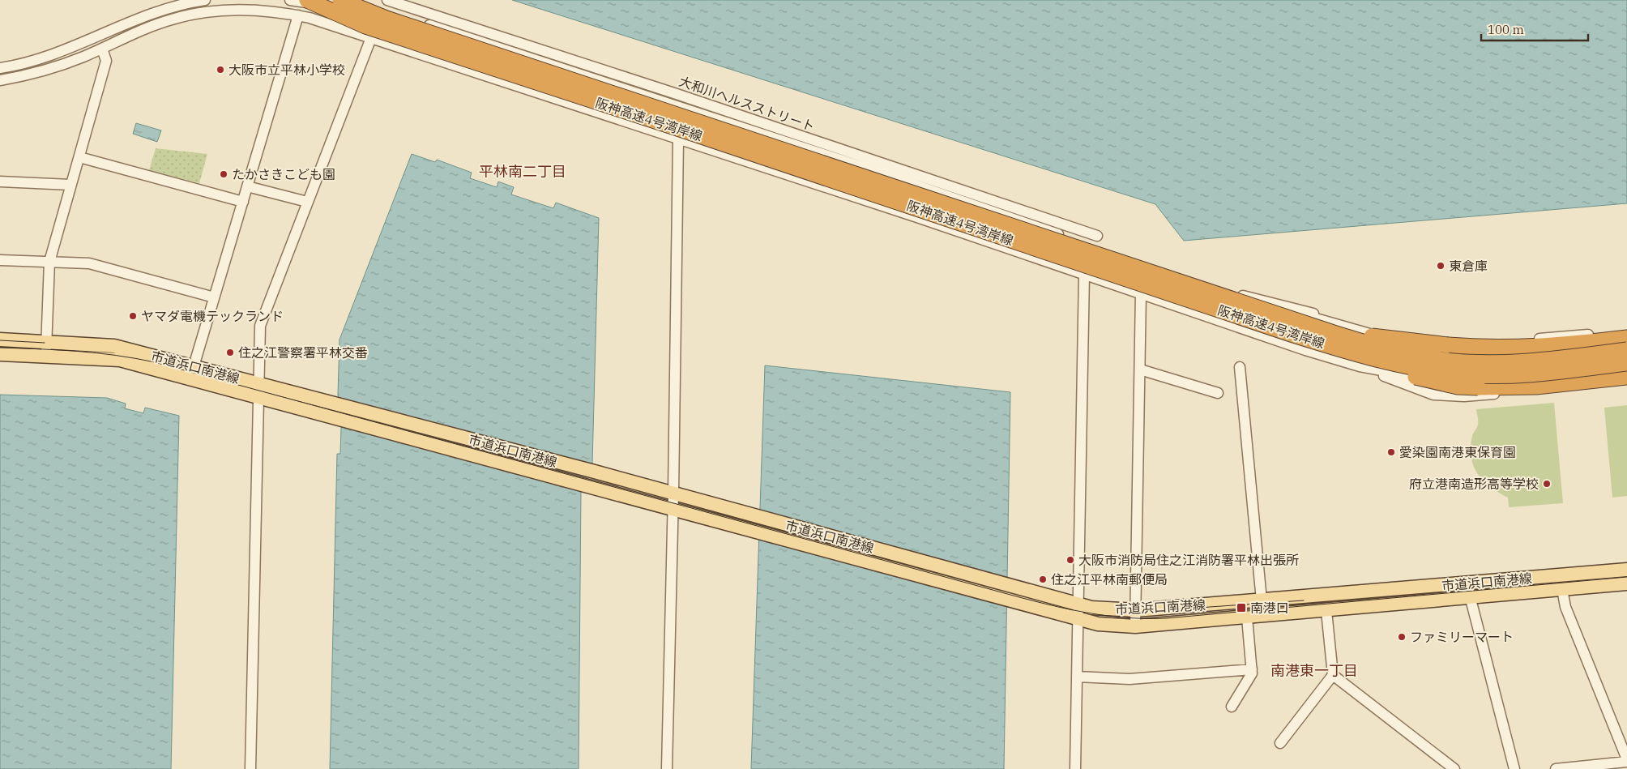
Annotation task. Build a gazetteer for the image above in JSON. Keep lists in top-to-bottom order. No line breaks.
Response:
{"streets":{"highway":["阪神高速4号湾岸線"],"main road":["市道浜口南港線"],"street":["大和川ヘルスストリート"]},"districts":["平林南二丁目","南港東一丁目"],"places":{"other":["大阪市立平林小学校","たかさきこども園","東倉庫","ヤマダ電機テックランド","住之江警察署平林交番","愛染園南港東保育園","府立港南造形高等学校","大阪市消防局住之江消防署平林出張所","住之江平林南郵便局","ファミリーマート"],"transit":["南港口"]},"scale_bar":"100 m"}
